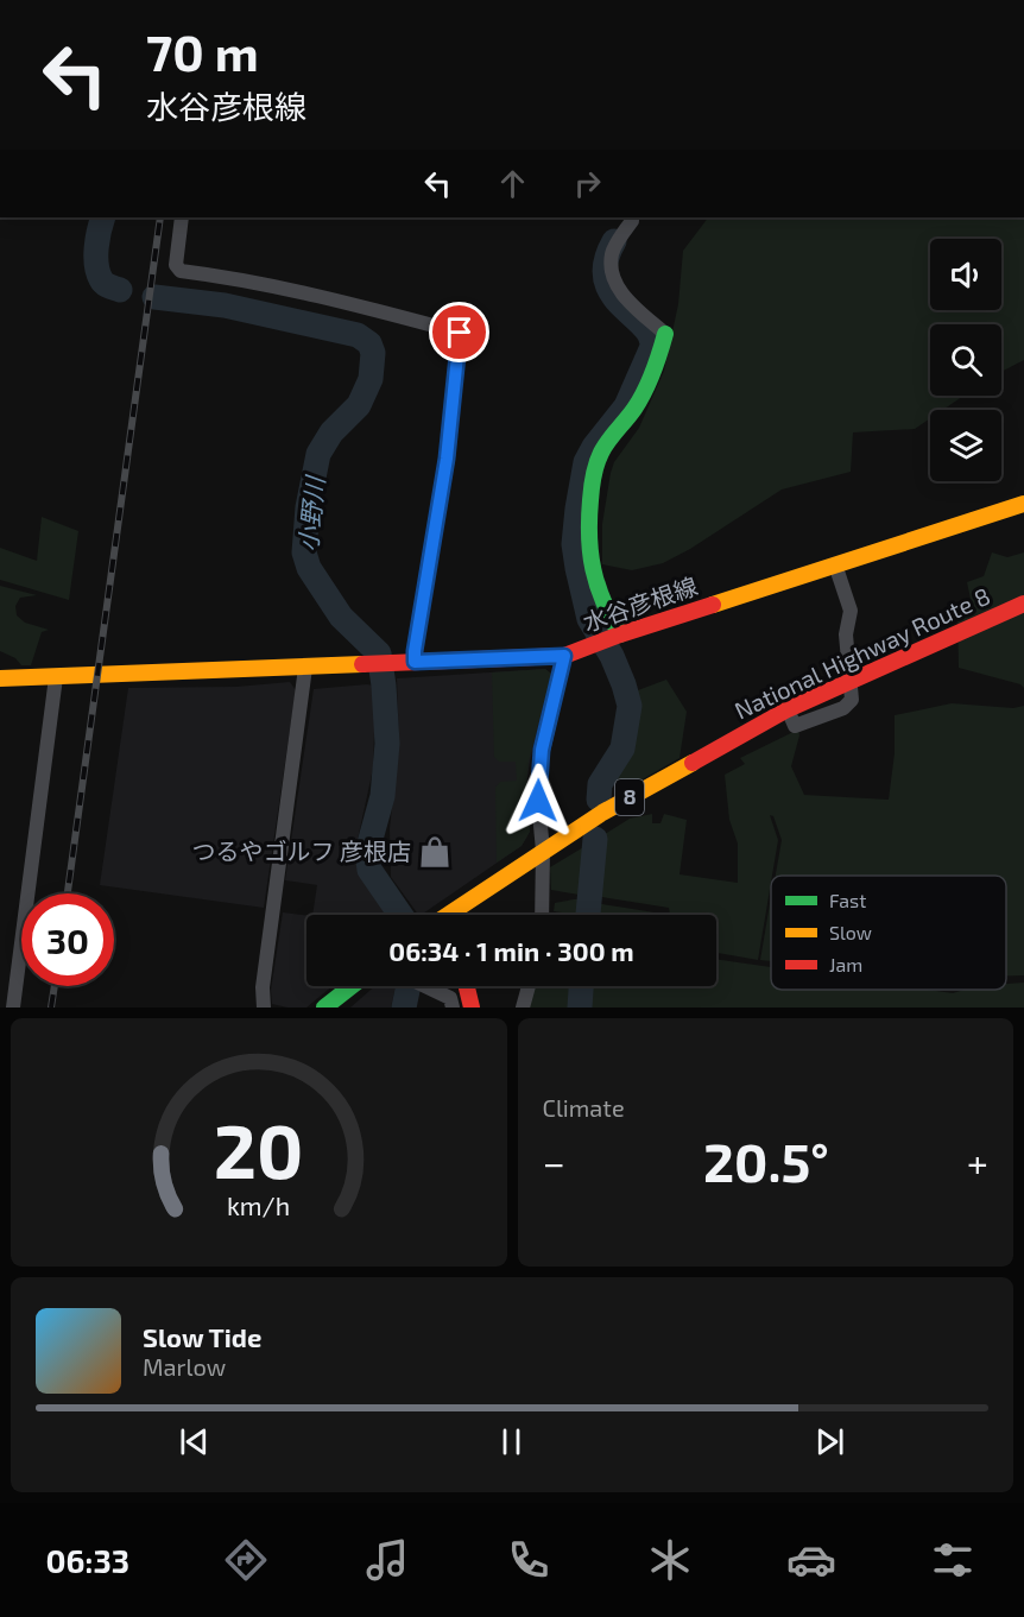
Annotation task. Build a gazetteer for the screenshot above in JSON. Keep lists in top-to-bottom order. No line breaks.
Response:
{"streets":{"main road":["水谷彦根線","National Highway Route 8","8"]},"water":["小野川"],"places":{"shop":["つるやゴルフ 彦根店"]},"legend":["Fast","Slow","Jam"],"page":{"turn":["70 m","水谷彦根線"],"limit":"30","trip":"06:34 · 1 min · 300 m","tile":"Climate","heat":["−","20.5°","+"],"song":["Slow Tide","Marlow"],"tabs":"06:33","gauge":["20","km/h"]}}
